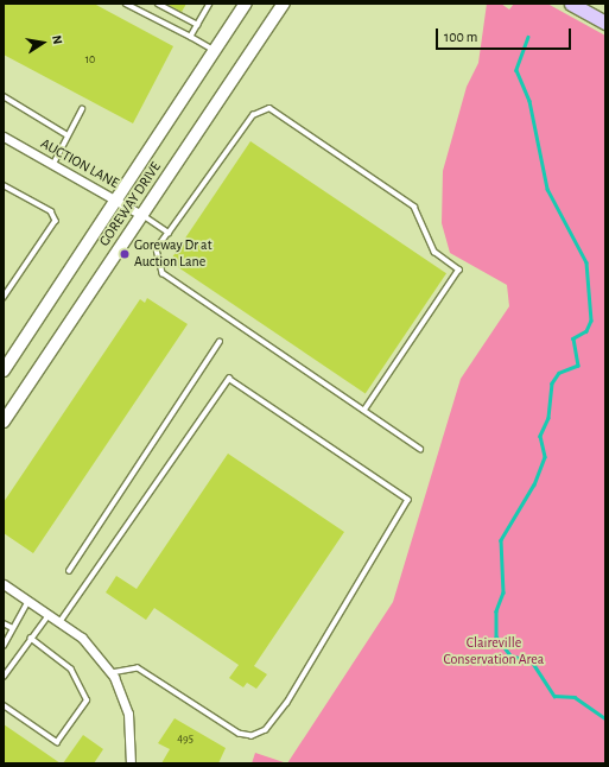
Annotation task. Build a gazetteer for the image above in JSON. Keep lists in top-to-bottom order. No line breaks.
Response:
{"streets":{"main road":["GOREWAY DRIVE"],"street":["AUCTION LANE"]},"crossings":[["AUCTION LANE","GOREWAY DRIVE"]],"parks":["Claireville Conservation Area"],"places":["Goreway Dr at Auction Lane"],"house_numbers":["10","495"],"scale_bar":"100 m","north":"right"}
